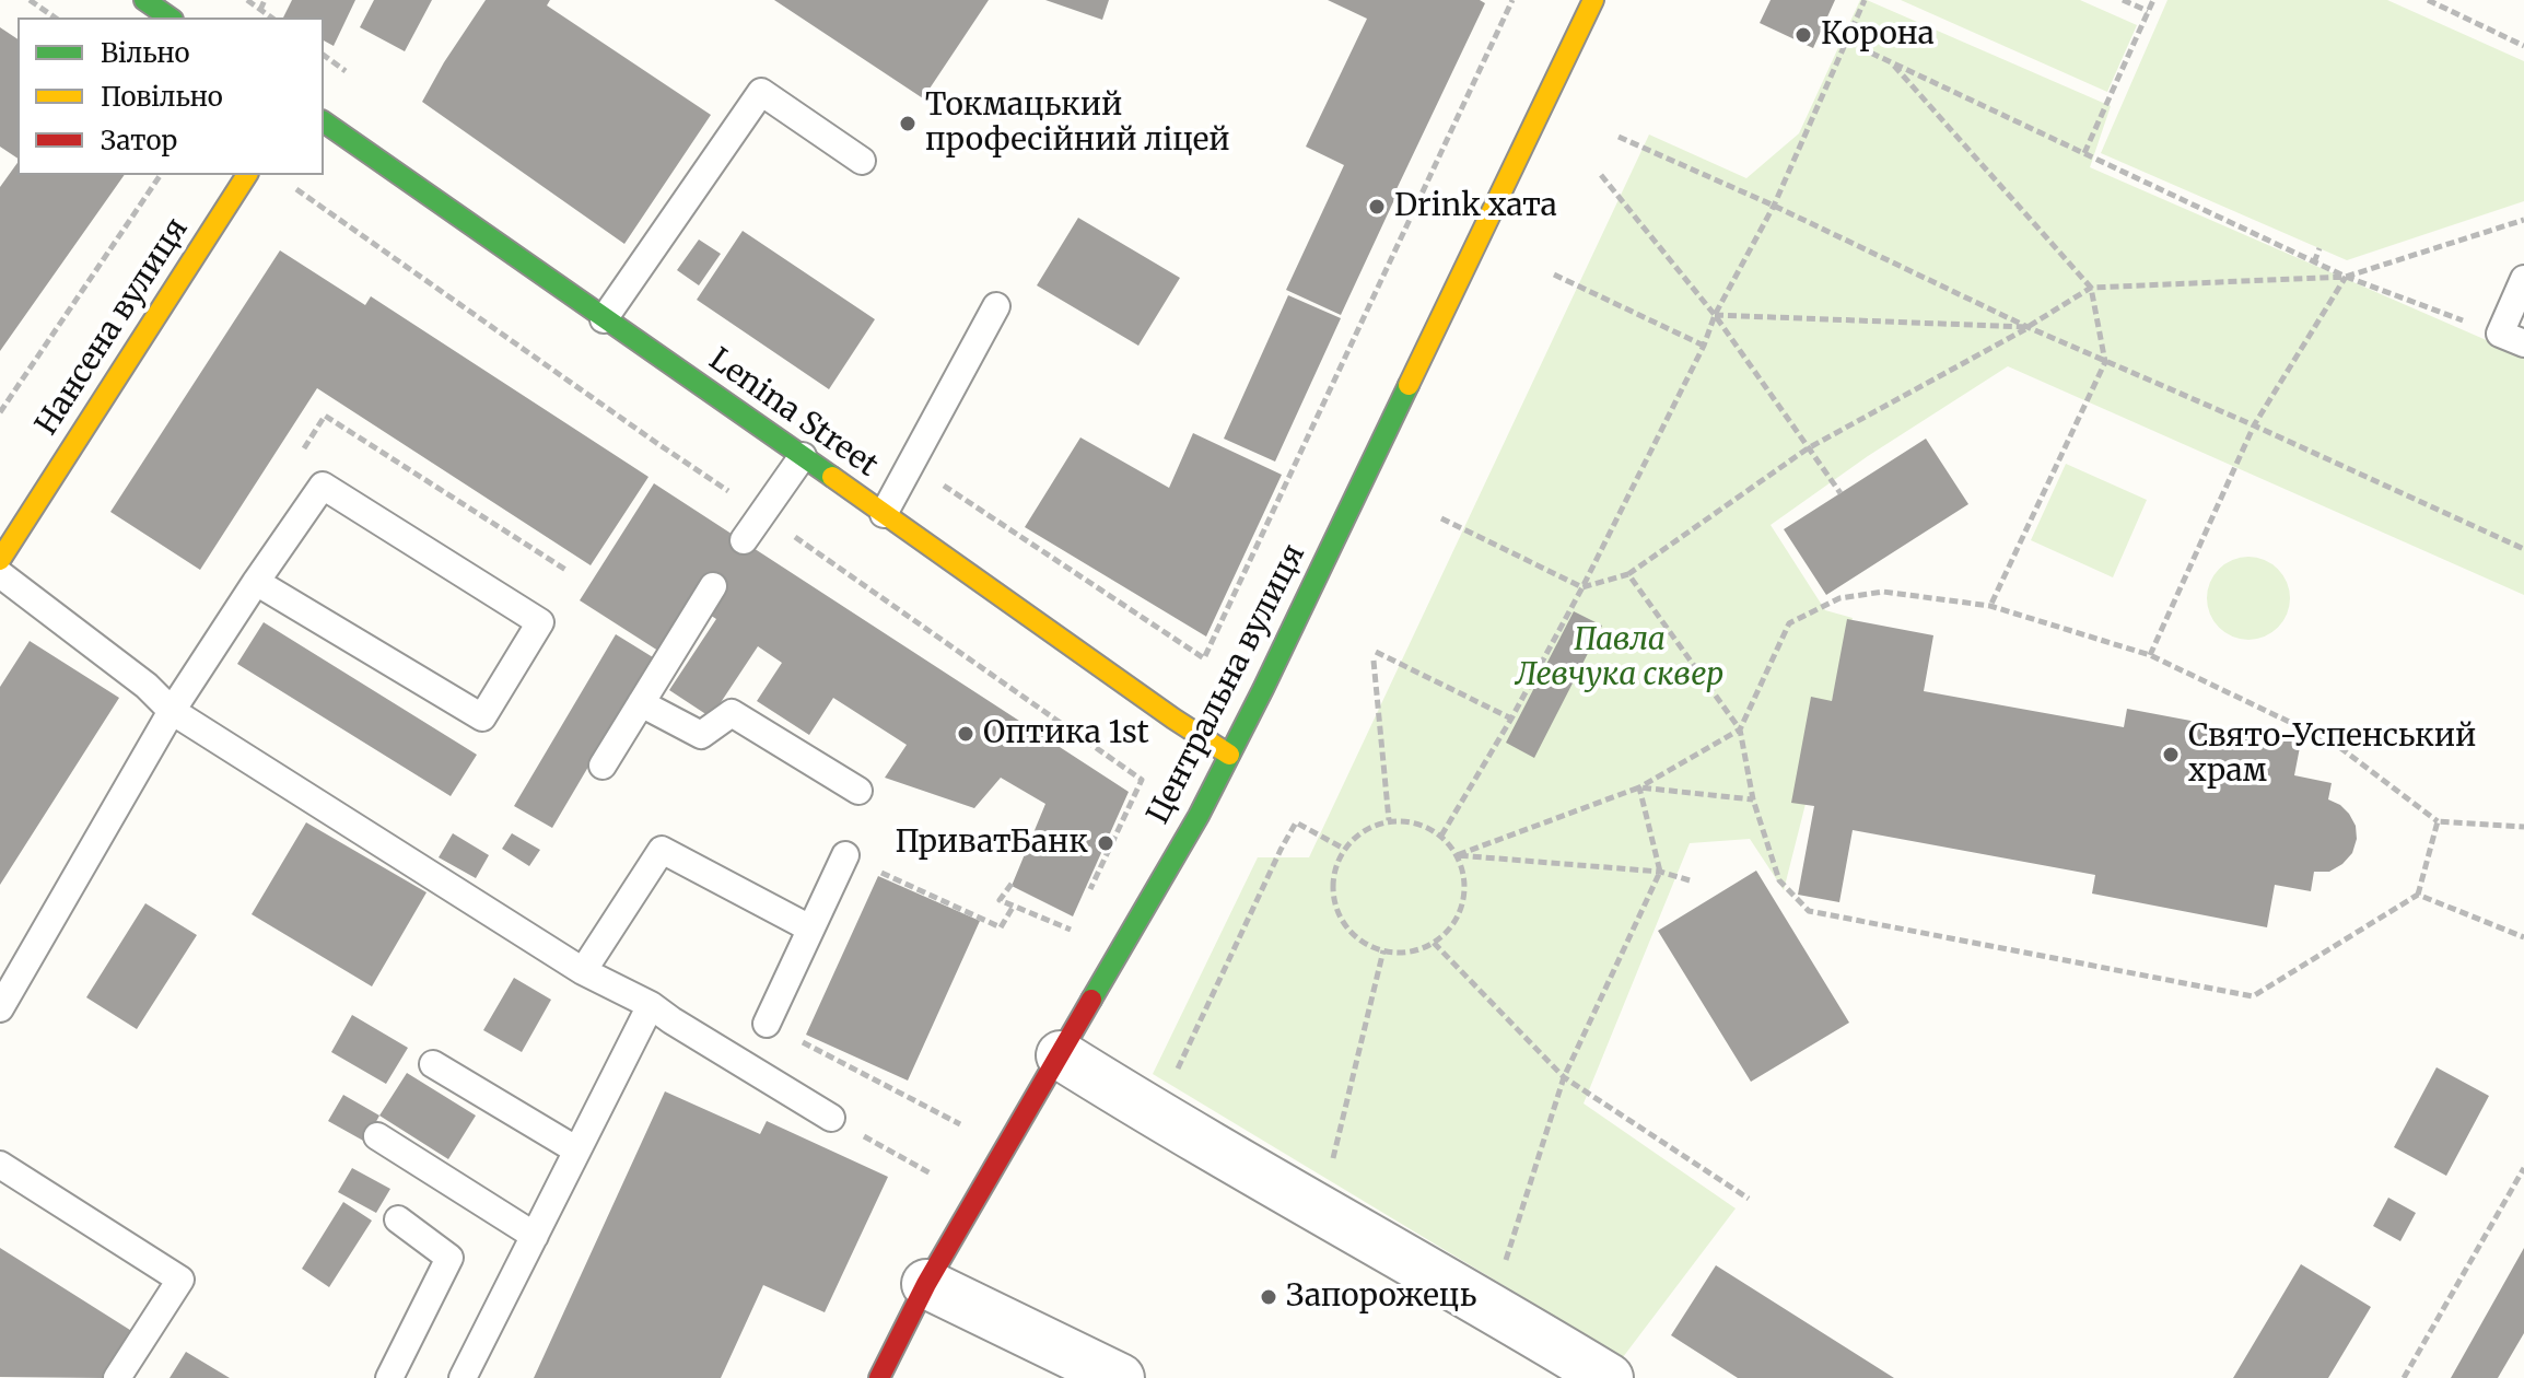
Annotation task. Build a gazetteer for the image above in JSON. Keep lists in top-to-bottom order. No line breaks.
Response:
{"streets":{"street":["Нансена вулиця","Lenina Street","Центральна вулиця"]},"crossings":[["Lenina Street","Центральна вулиця"]],"parks":["Павла Левчука сквер"],"places":["Корона","Токмацький професійний ліцей","Drink хата","Оптика 1st","Свято-Успенський храм","ПриватБанк","Запорожець"],"legend":["Вільно","Повільно","Затор"]}
